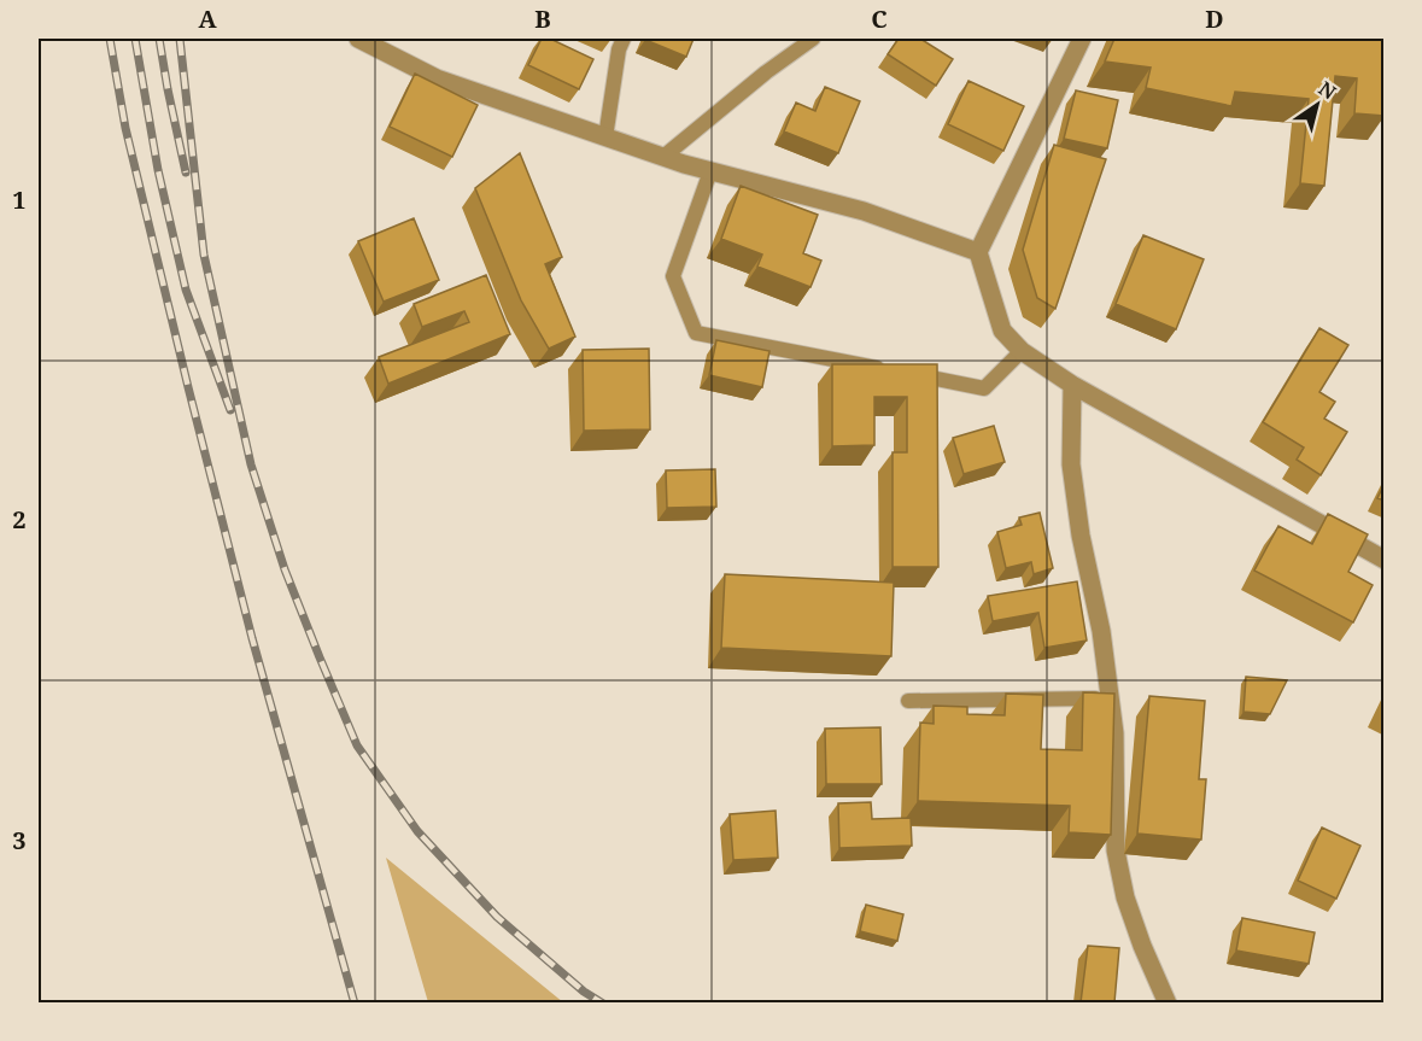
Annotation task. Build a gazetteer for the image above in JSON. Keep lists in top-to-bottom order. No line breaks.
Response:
{"north":"top right","grid":{"columns":["A","B","C","D"],"rows":["1","2","3"]}}
